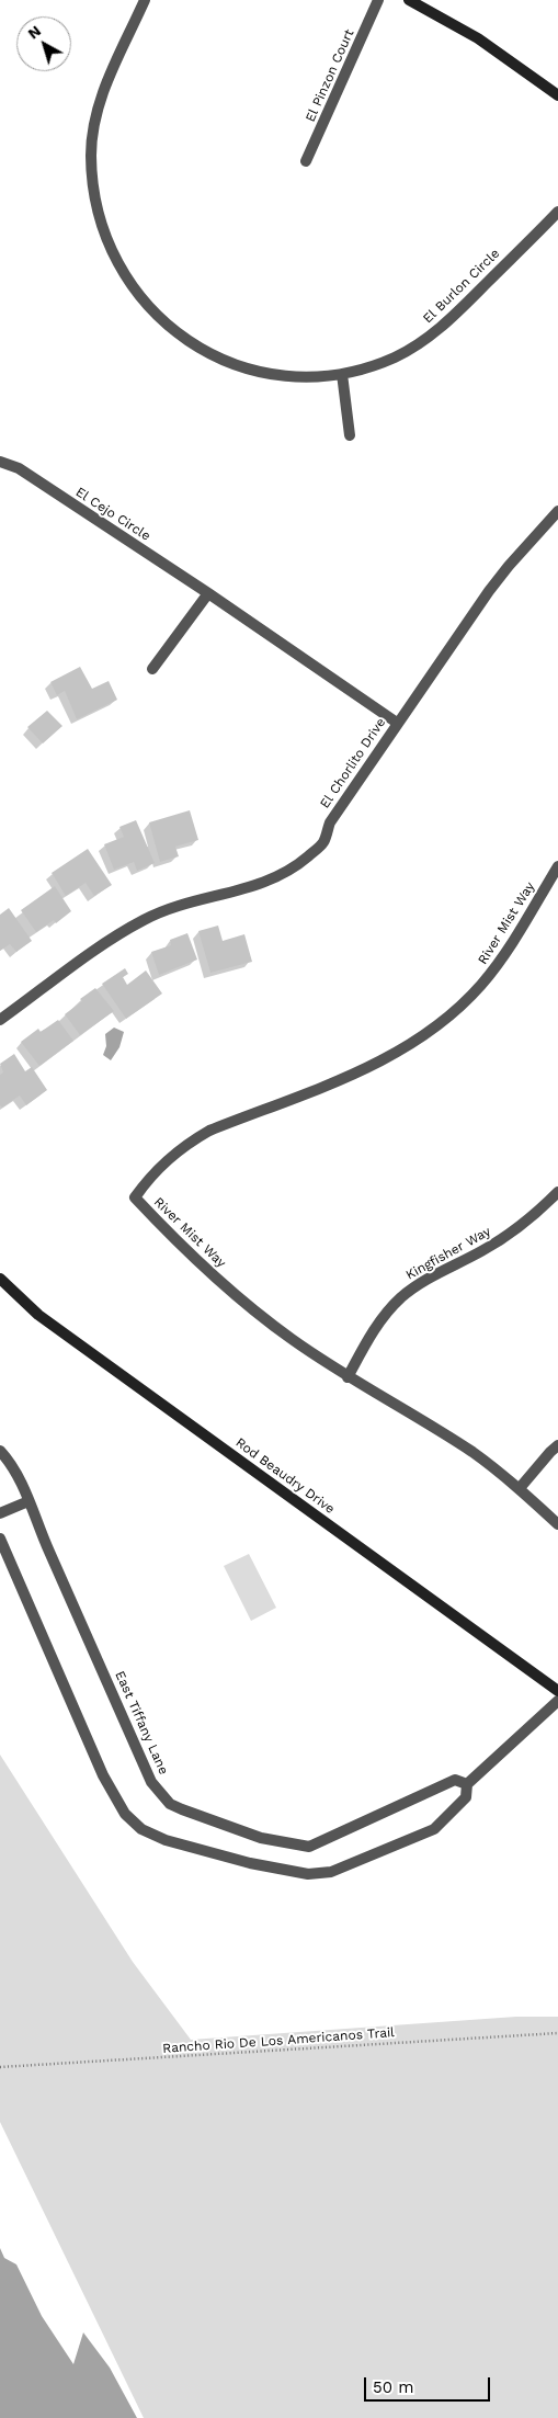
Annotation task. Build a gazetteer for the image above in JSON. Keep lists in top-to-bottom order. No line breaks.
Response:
{"streets":{"street":["El Pinzon Court","El Burlon Circle","El Cejo Circle","El Chorlito Drive","River Mist Way","Kingfisher Way","Rod Beaudry Drive","East Tiffany Lane"],"path":["Rancho Rio De Los Americanos Trail"]},"crossings":[["El Cejo Circle","El Chorlito Drive"],["River Mist Way","Kingfisher Way"]],"scale_bar":"50 m","north":"top left"}
